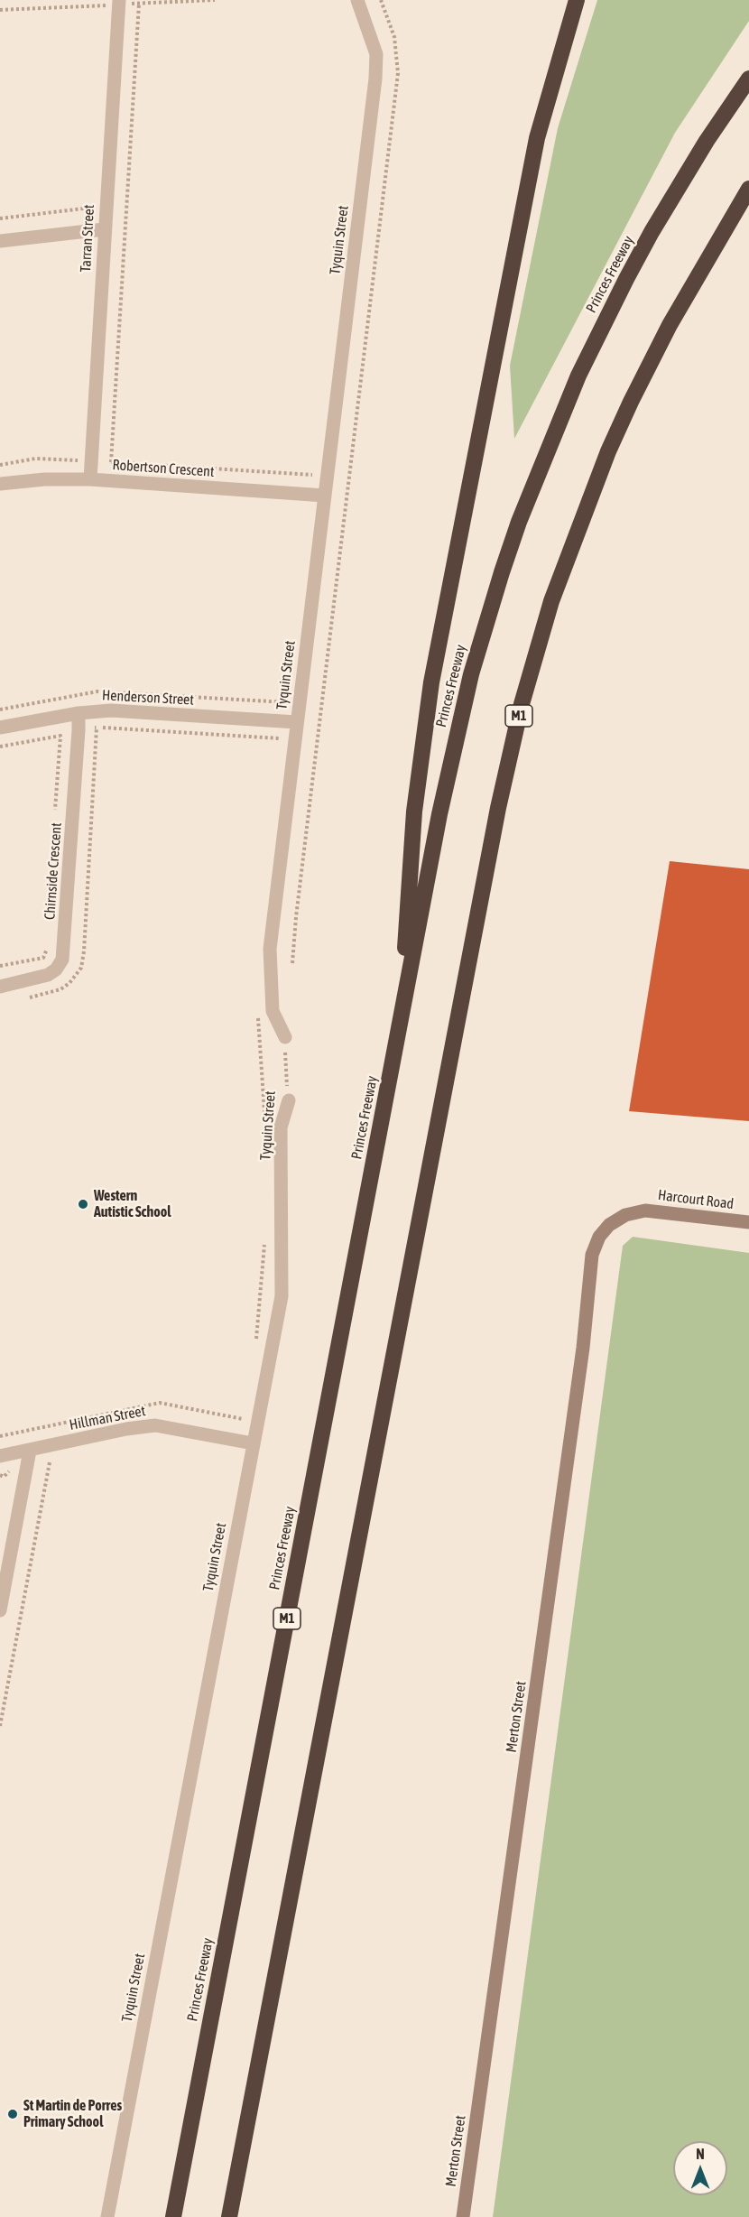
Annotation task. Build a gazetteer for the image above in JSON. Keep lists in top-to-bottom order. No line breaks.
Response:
{"streets":{"highway":["Princes Freeway","M1"],"street":["Tarran Street","Tyquin Street","Robertson Crescent","Henderson Street","Chirnside Crescent","Harcourt Road","Hillman Street","Merton Street"]},"crossings":[["Tarran Street","Robertson Crescent"],["Tyquin Street","Robertson Crescent"],["Tyquin Street","Henderson Street"],["Tyquin Street","Hillman Street"],["Henderson Street","Chirnside Crescent"],["Harcourt Road","Merton Street"]],"places":["Western Autistic School","St Martin de Porres Primary School"],"north":"top"}
